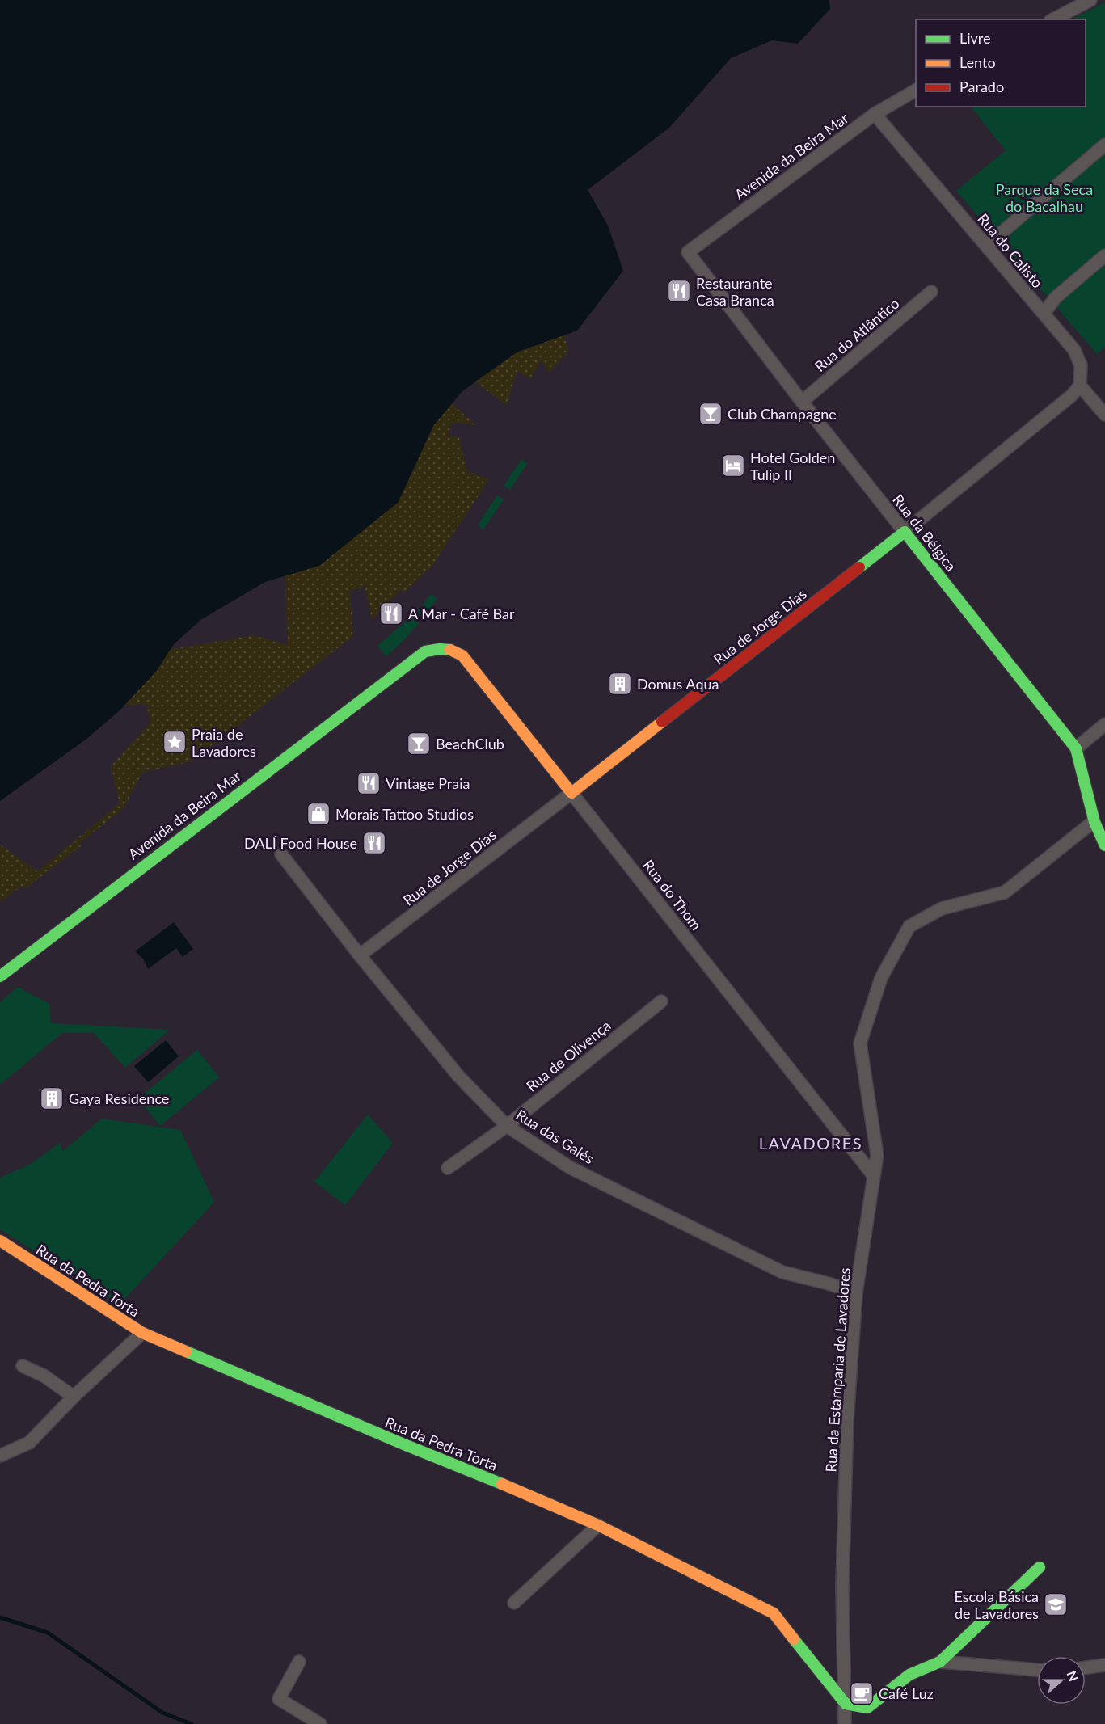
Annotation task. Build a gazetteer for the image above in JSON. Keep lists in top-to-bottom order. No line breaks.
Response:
{"streets":{"main road":["Avenida da Beira Mar","Rua da Bélgica","Rua de Jorge Dias","Rua do Thom","Rua da Pedra Torta"],"street":["Rua do Calisto","Rua do Atlântico","Rua de Olivença","Rua das Galés","Rua da Estamparia de Lavadores"]},"crossings":[["Avenida da Beira Mar","Rua do Calisto"],["Avenida da Beira Mar","Rua da Bélgica"],["Avenida da Beira Mar","Rua do Thom"],["Rua do Calisto","Rua de Jorge Dias"],["Rua do Atlântico","Rua da Bélgica"],["Rua da Bélgica","Rua de Jorge Dias"],["Rua da Bélgica","Rua da Estamparia de Lavadores"],["Rua de Jorge Dias","Rua do Thom"],["Rua de Jorge Dias","Rua das Galés"],["Rua do Thom","Rua da Estamparia de Lavadores"],["Rua de Olivença","Rua das Galés"],["Rua das Galés","Rua da Estamparia de Lavadores"],["Rua da Pedra Torta","Rua da Estamparia de Lavadores"]],"districts":["LAVADORES"],"parks":["Parque da Seca do Bacalhau"],"places":{"restaurant":["Restaurante Casa Branca","A Mar - Café Bar","Vintage Praia","DALÍ Food House"],"bar":["Club Champagne","BeachClub"],"hotel":["Hotel Golden Tulip II"],"building":["Domus Aqua","Gaya Residence"],"place":["Praia de Lavadores"],"shop":["Morais Tattoo Studios"],"school or university":["Escola Básica de Lavadores"],"cafe":["Café Luz"]},"legend":["Livre","Lento","Parado"],"north":"right"}
